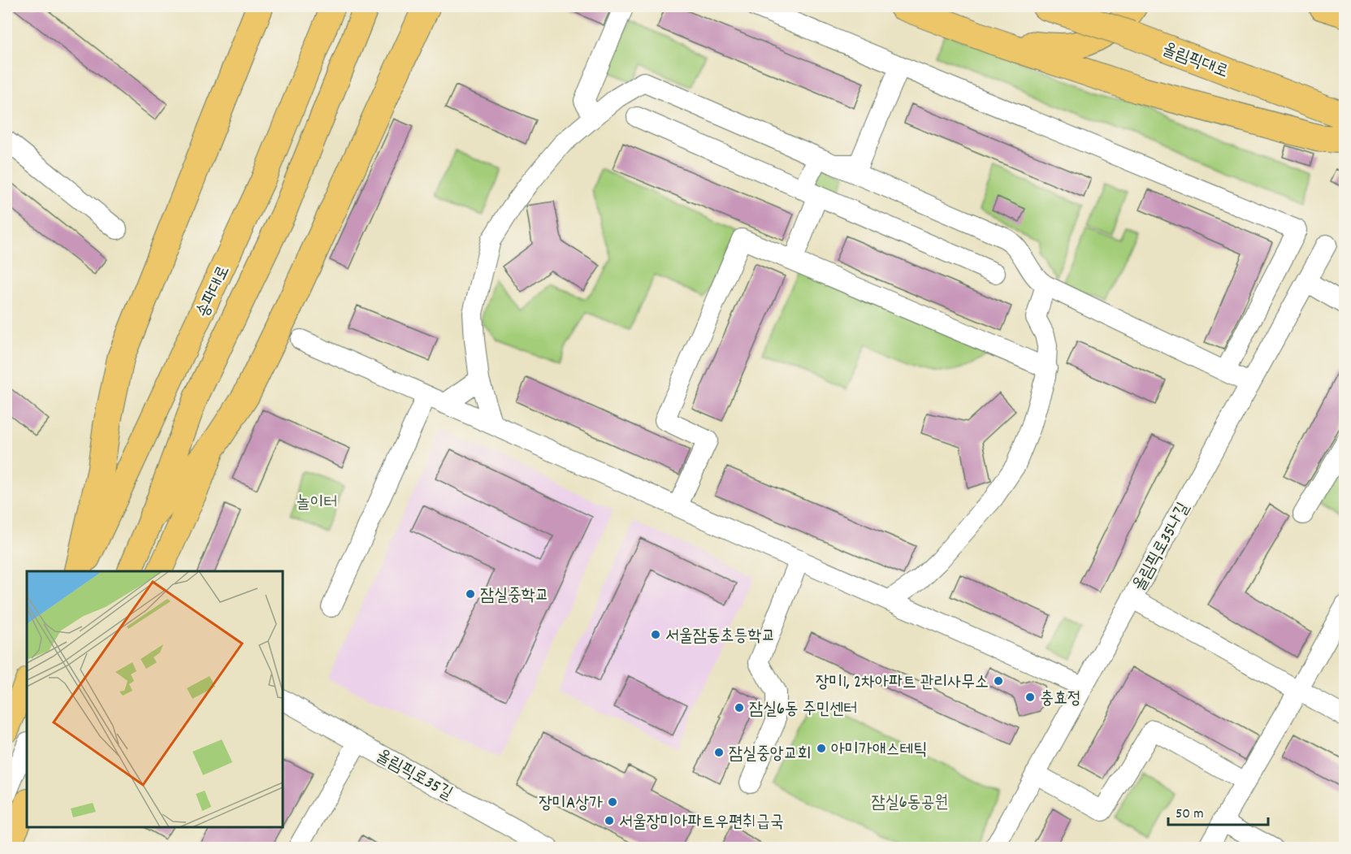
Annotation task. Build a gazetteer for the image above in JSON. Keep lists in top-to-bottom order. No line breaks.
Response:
{"streets":{"highway":["올림픽대로"],"main road":["송파대로"],"street":["올림픽로35나길","올림픽로35길"]},"parks":["놀이터","잠실6동공원"],"places":["잠실중학교","서울잠동초등학교","장미1, 2차아파트 관리사무소","충효정","잠실6동 주민센터","아미가애스테틱","잠실중앙교회","장미A상가","서울장미아파트우편취급국"],"scale_bar":"50 m"}
